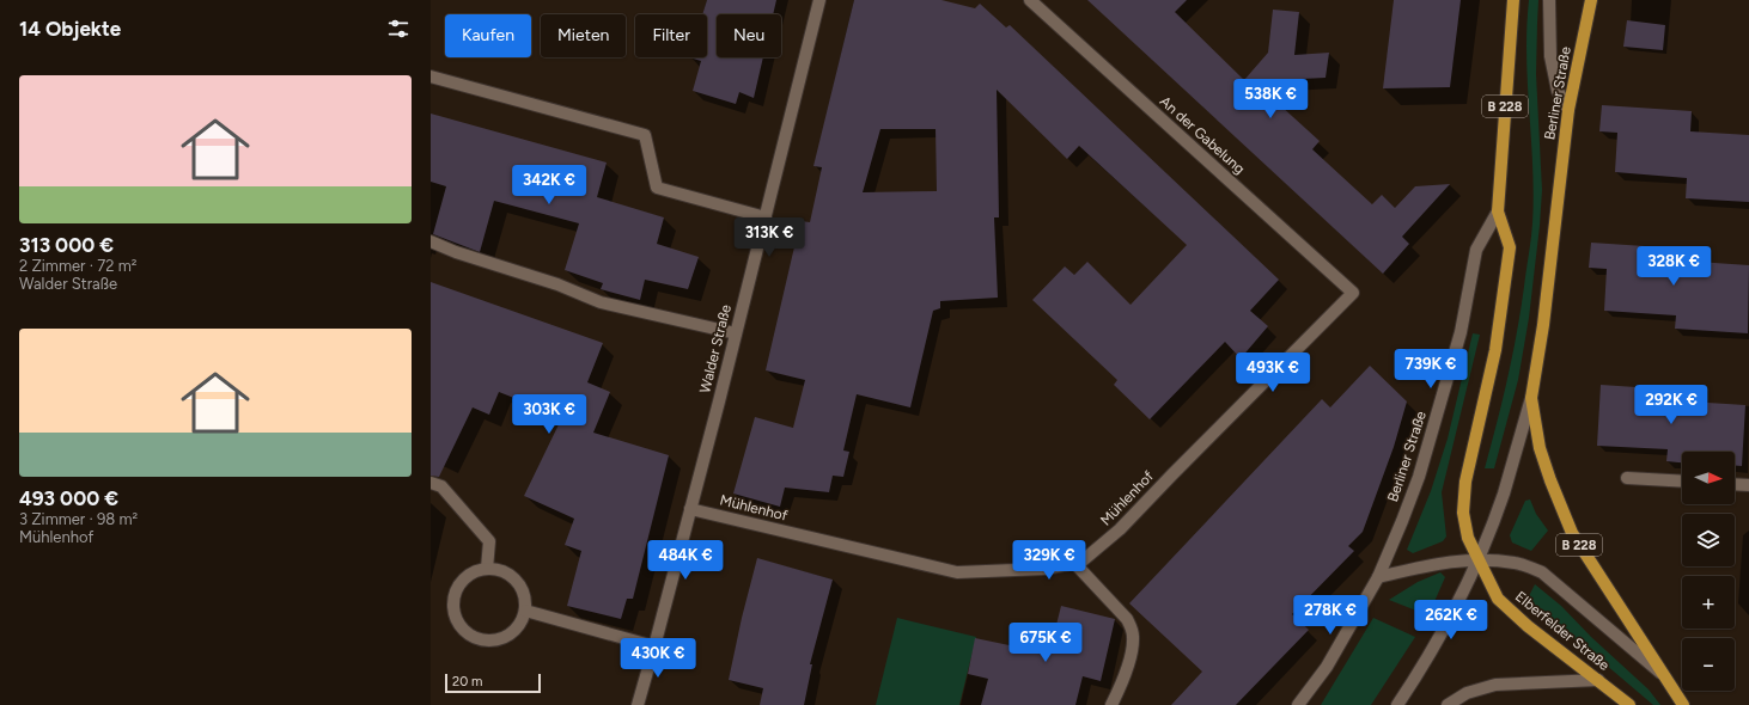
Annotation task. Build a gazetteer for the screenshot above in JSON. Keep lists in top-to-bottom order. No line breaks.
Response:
{"streets":{"main road":["Berliner Straße","B 228","Elberfelder Straße"],"street":["An der Gabelung","Walder Straße","Mühlenhof"]},"crossings":[["Berliner Straße","B 228"],["Berliner Straße","Elberfelder Straße"],["An der Gabelung","Mühlenhof"],["Walder Straße","Mühlenhof"]],"scale_bar":"20 m","north":"right","page":{"heading":"14 Objekte","chip":["Kaufen","Mieten","Filter","Neu"],"list":[{"name":"313 000 €","note":"2 Zimmer · 72 m² · Walder Straße"},{"name":"493 000 €","note":"3 Zimmer · 98 m² · Mühlenhof"}],"price":["538K €","342K €","313K €","328K €","739K €","493K €","292K €","303K €","484K €","329K €","278K €","262K €","675K €","430K €"],"map_buttons":["+","−"],"scale":"20 m"}}
